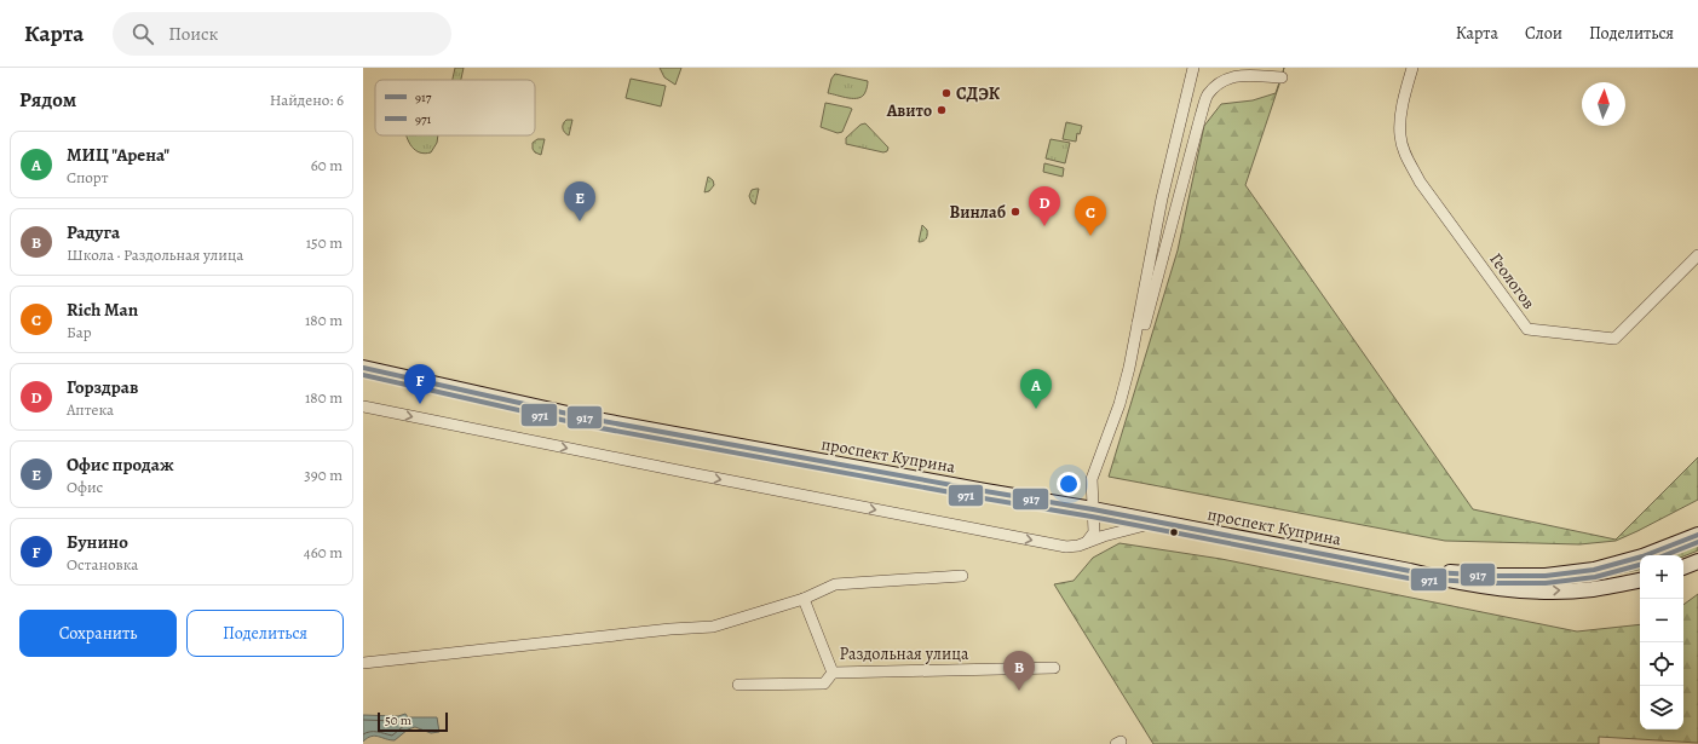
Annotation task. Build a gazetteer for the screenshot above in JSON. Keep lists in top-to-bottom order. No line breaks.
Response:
{"streets":{"main road":["проспект Куприна"],"street":["Геологов","Раздольная улица"]},"places":["СДЭК","Авито","Винлаб"],"lines":["transit line 917","transit line 971"],"legend":["917","971"],"scale_bar":"50 m","north":"top","page":{"header":"Карта","search":"Поиск","nav":["Карта","Слои","Поделиться"],"heading":["Рядом","Найдено: 6"],"list":[{"mark":"A","name":"МИЦ \"Арена\"","note":"Спорт","value":"60 m"},{"mark":"B","name":"Радуга","note":"Школа · Раздольная улица","value":"150 m"},{"mark":"C","name":"Rich Man","note":"Бар","value":"180 m"},{"mark":"D","name":"Горздрав","note":"Аптека","value":"180 m"},{"mark":"E","name":"Офис продаж","note":"Офис","value":"390 m"},{"mark":"F","name":"Бунино","note":"Остановка","value":"460 m"}],"pins":["E","D","C","F","A","B"],"map_buttons":["+","−"],"buttons":["Сохранить","Поделиться"],"scale":"50 m"}}
